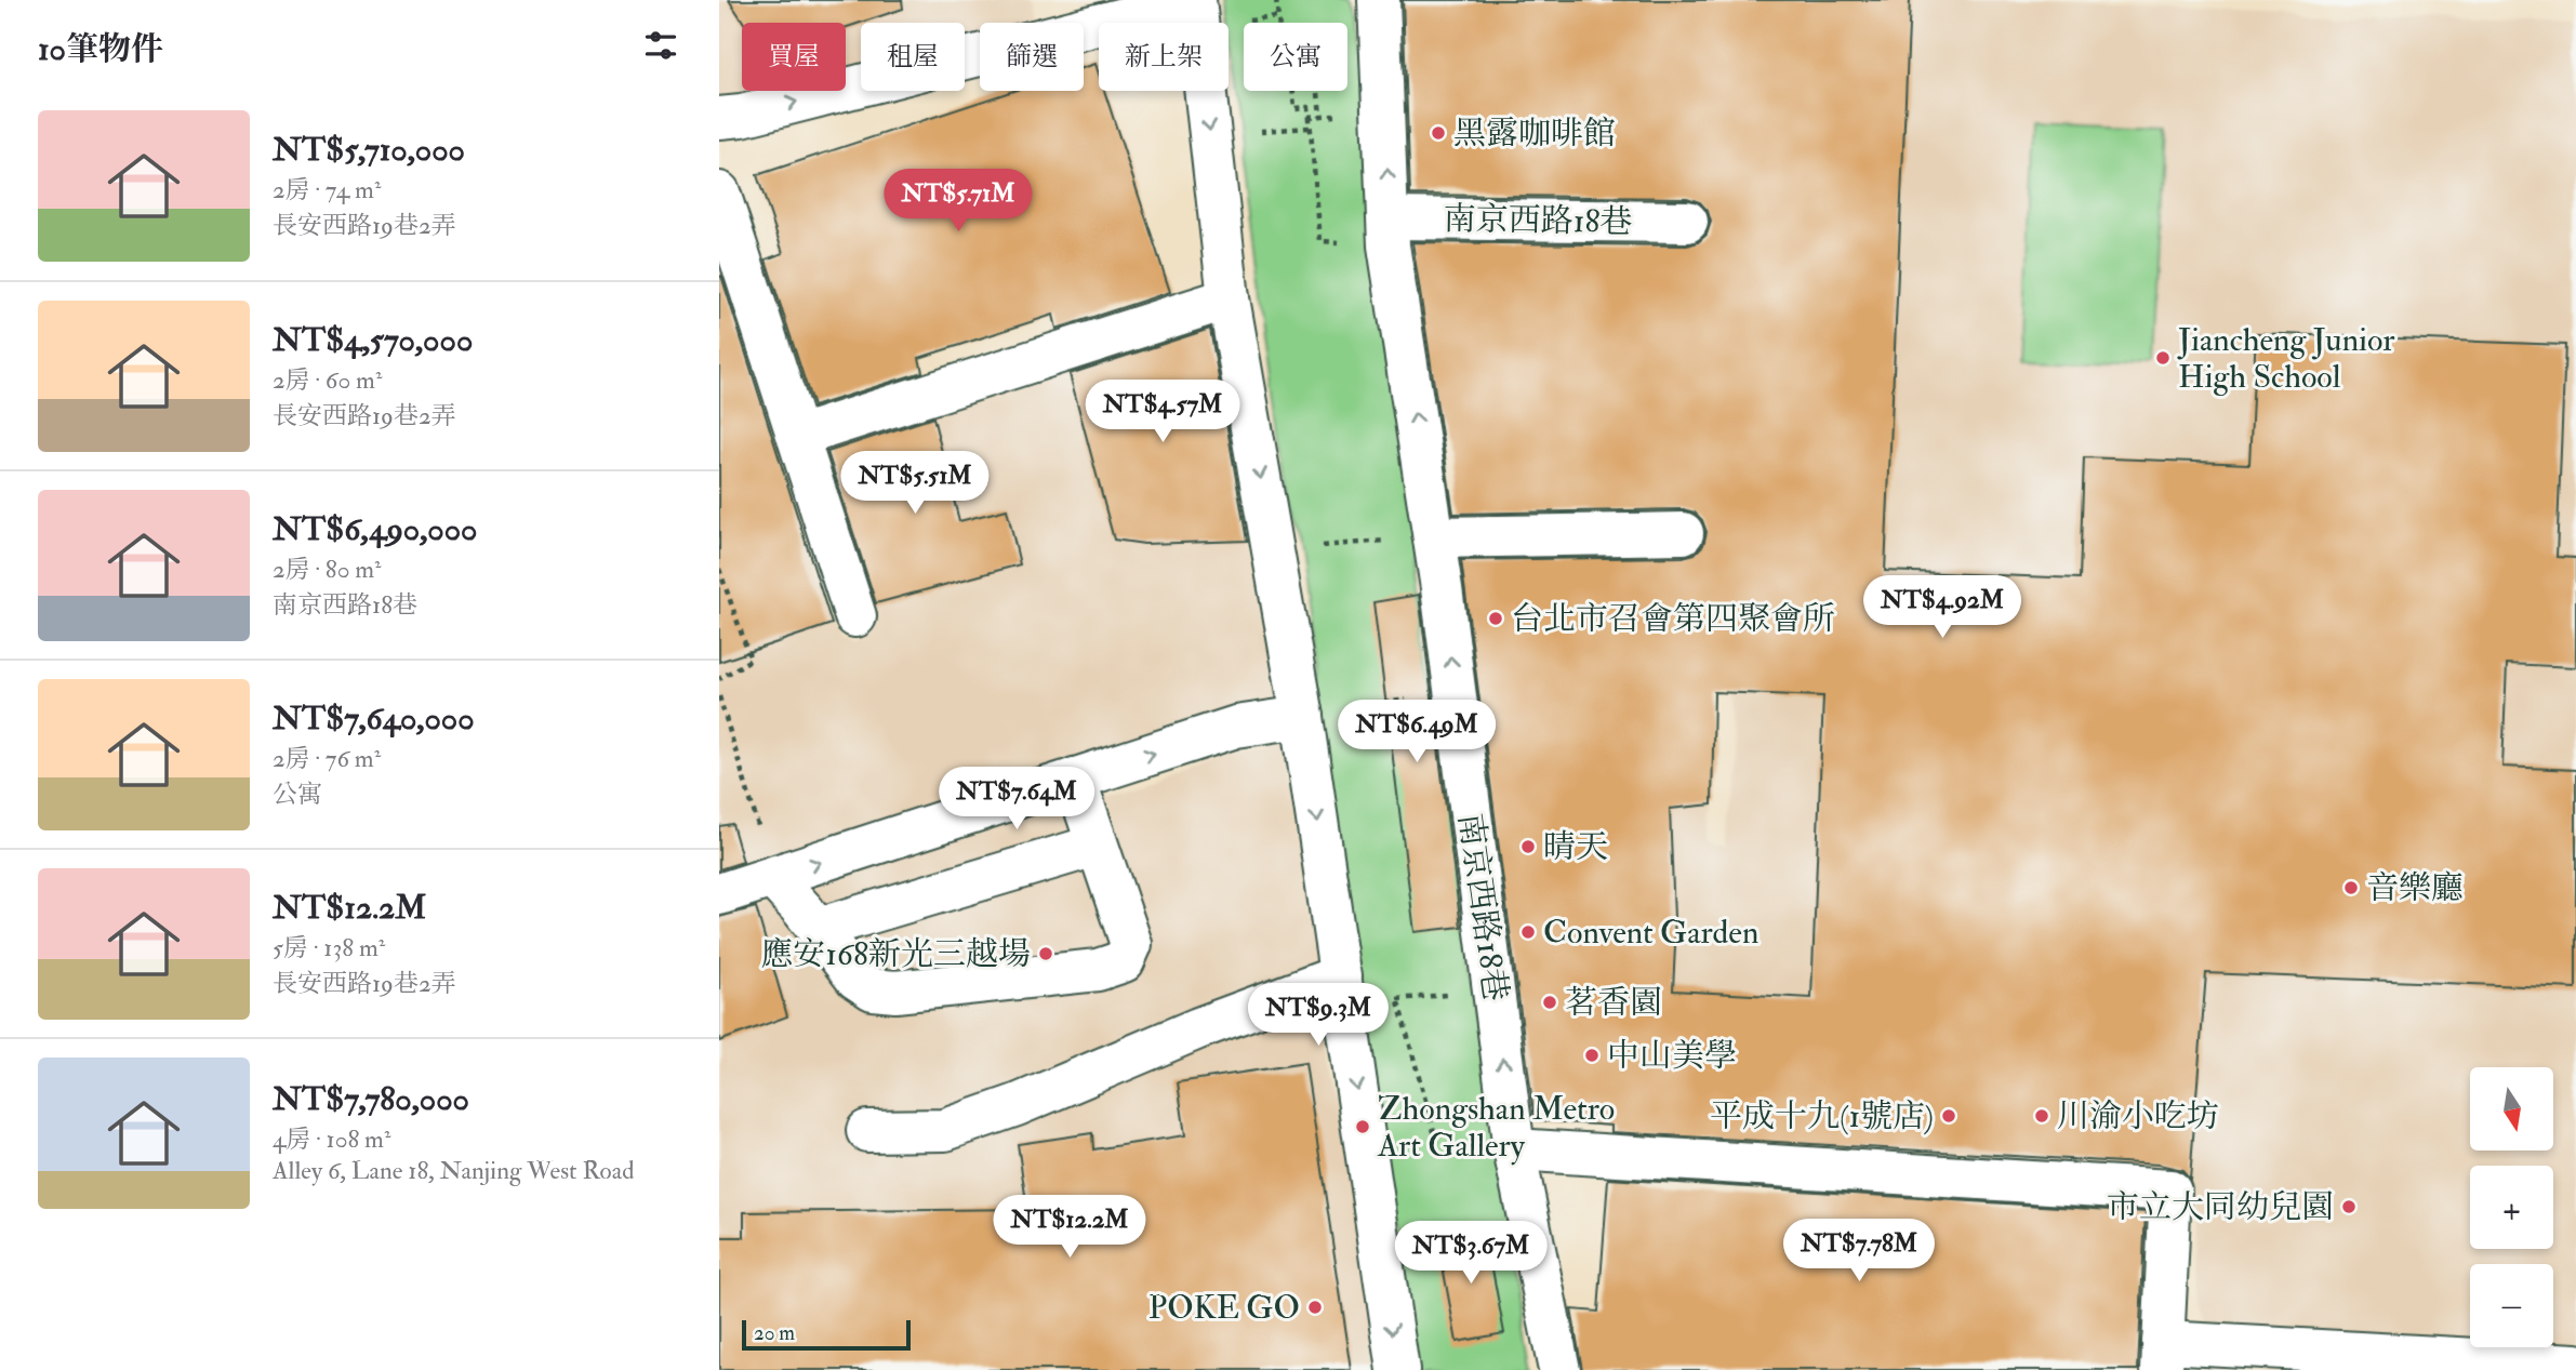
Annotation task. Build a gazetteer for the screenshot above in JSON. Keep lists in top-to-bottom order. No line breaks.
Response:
{"streets":{"street":["南京西路18巷"]},"places":["黑露咖啡館","Jiancheng Junior High School","台北市召會第四聚會所","晴天","音樂廳","Convent Garden","應安168新光三越場","茗香園","中山美學","平成十九(1號店)","川渝小吃坊","Zhongshan Metro Art Gallery","市立大同幼兒園","POKE GO"],"scale_bar":"20 m","north":"bottom","page":{"heading":"10筆物件","chip":["買屋","租屋","篩選","新上架","公寓"],"list":[{"name":"NT$5,710,000","note":"2房 · 74 m² · 長安西路19巷2弄"},{"name":"NT$4,570,000","note":"2房 · 60 m² · 長安西路19巷2弄"},{"name":"NT$6,490,000","note":"2房 · 80 m² · 南京西路18巷"},{"name":"NT$7,640,000","note":"2房 · 76 m² · 公寓"},{"name":"NT$12.2M","note":"5房 · 138 m² · 長安西路19巷2弄"},{"name":"NT$7,780,000","note":"4房 · 108 m² · Alley 6, Lane 18, Nanjing West Road"}],"price":["NT$5.71M","NT$4.57M","NT$5.51M","NT$4.92M","NT$6.49M","NT$7.64M","NT$9.3M","NT$12.2M","NT$7.78M","NT$3.67M"],"map_buttons":["+","−"],"scale":"20 m"}}
